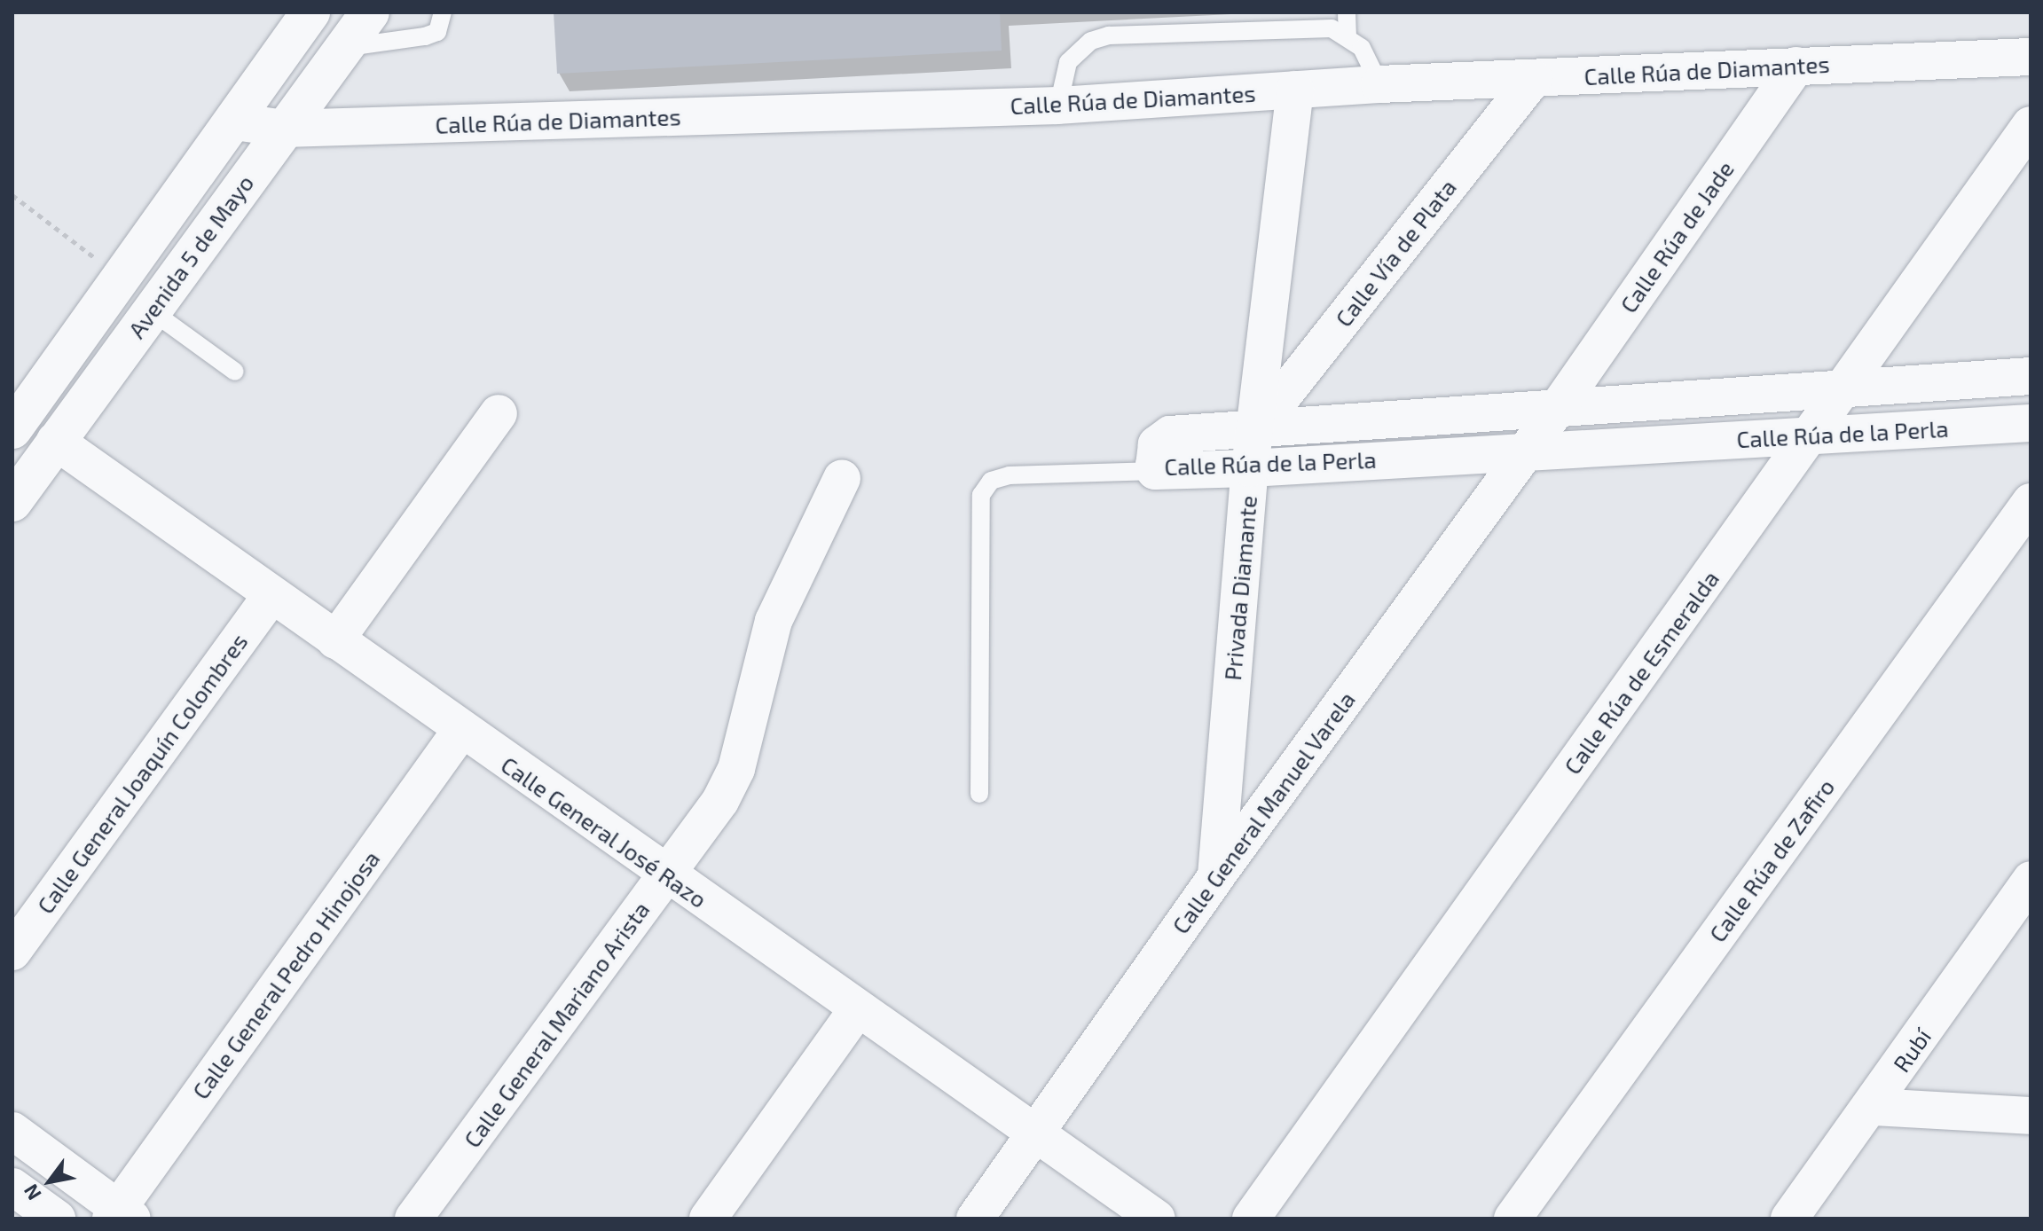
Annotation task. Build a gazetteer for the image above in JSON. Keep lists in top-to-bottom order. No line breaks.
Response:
{"streets":{"street":["Calle Rúa de Diamantes","Calle Rúa de Jade","Calle Vía de Plata","Avenida 5 de Mayo","Calle Rúa de la Perla","Privada Diamante","Calle Rúa de Esmeralda","Calle General Joaquín Colombres","Calle General Manuel Varela","Calle General José Razo","Calle Rúa de Zafiro","Calle General Pedro Hinojosa","Calle General Mariano Arista","Rubí"]},"crossings":[["Calle Rúa de Diamantes","Calle Rúa de Jade"],["Calle Rúa de Diamantes","Calle Vía de Plata"],["Calle Rúa de Diamantes","Avenida 5 de Mayo"],["Calle Rúa de Diamantes","Privada Diamante"],["Calle Rúa de Jade","Calle Rúa de la Perla"],["Calle Rúa de Jade","Calle General Manuel Varela"],["Calle Vía de Plata","Calle Rúa de la Perla"],["Calle Vía de Plata","Privada Diamante"],["Avenida 5 de Mayo","Calle General José Razo"],["Calle Rúa de la Perla","Privada Diamante"],["Calle Rúa de la Perla","Calle Rúa de Esmeralda"],["Calle Rúa de la Perla","Calle General Manuel Varela"],["Privada Diamante","Calle General Manuel Varela"],["Calle General Joaquín Colombres","Calle General José Razo"],["Calle General Manuel Varela","Calle General José Razo"],["Calle General José Razo","Calle General Pedro Hinojosa"],["Calle General José Razo","Calle General Mariano Arista"]],"north":"bottom left"}
